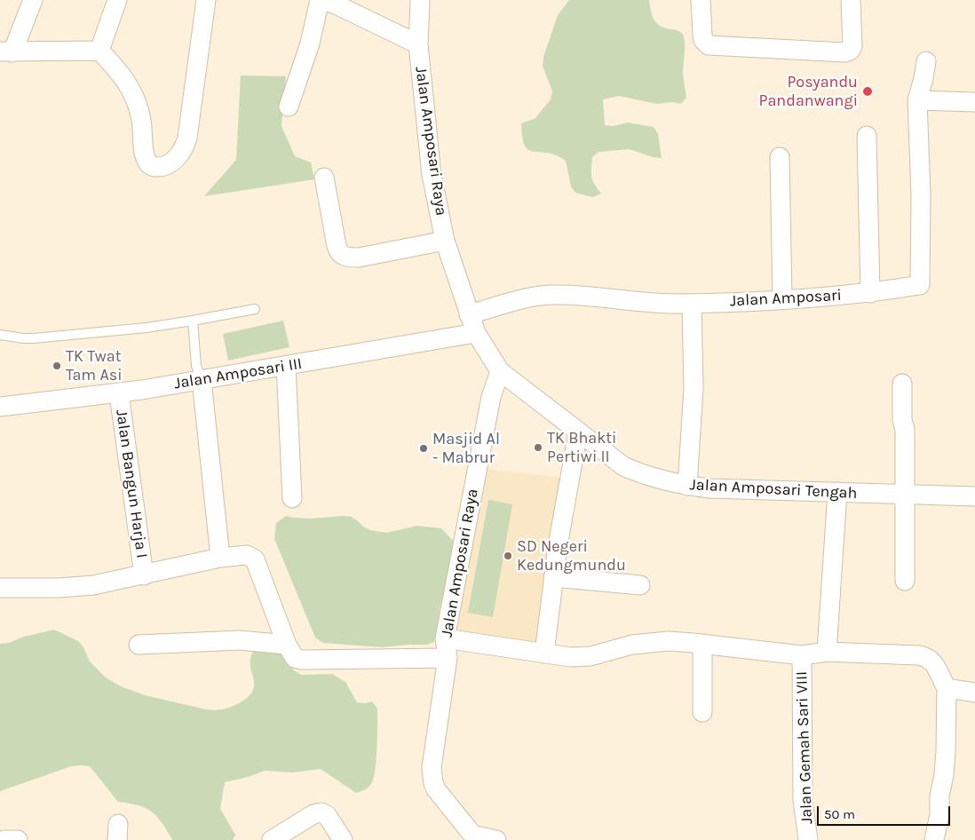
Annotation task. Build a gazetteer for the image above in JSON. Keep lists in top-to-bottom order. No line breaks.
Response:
{"streets":{"street":["Jalan Amposari Raya","Jalan Amposari","Jalan Amposari III","Jalan Bangun Harja I","Jalan Amposari Tengah","Jalan Gemah Sari VIII"]},"crossings":[["Jalan Amposari Raya","Jalan Amposari"],["Jalan Amposari Raya","Jalan Amposari III"],["Jalan Amposari Raya","Jalan Amposari Tengah"],["Jalan Amposari III","Jalan Bangun Harja I"]],"places":["Posyandu Pandanwangi","TK Twat Tam Asi","TK Bhakti Pertiwi II","Masjid Al - Mabrur","SD Negeri Kedungmundu"],"scale_bar":"50 m"}
